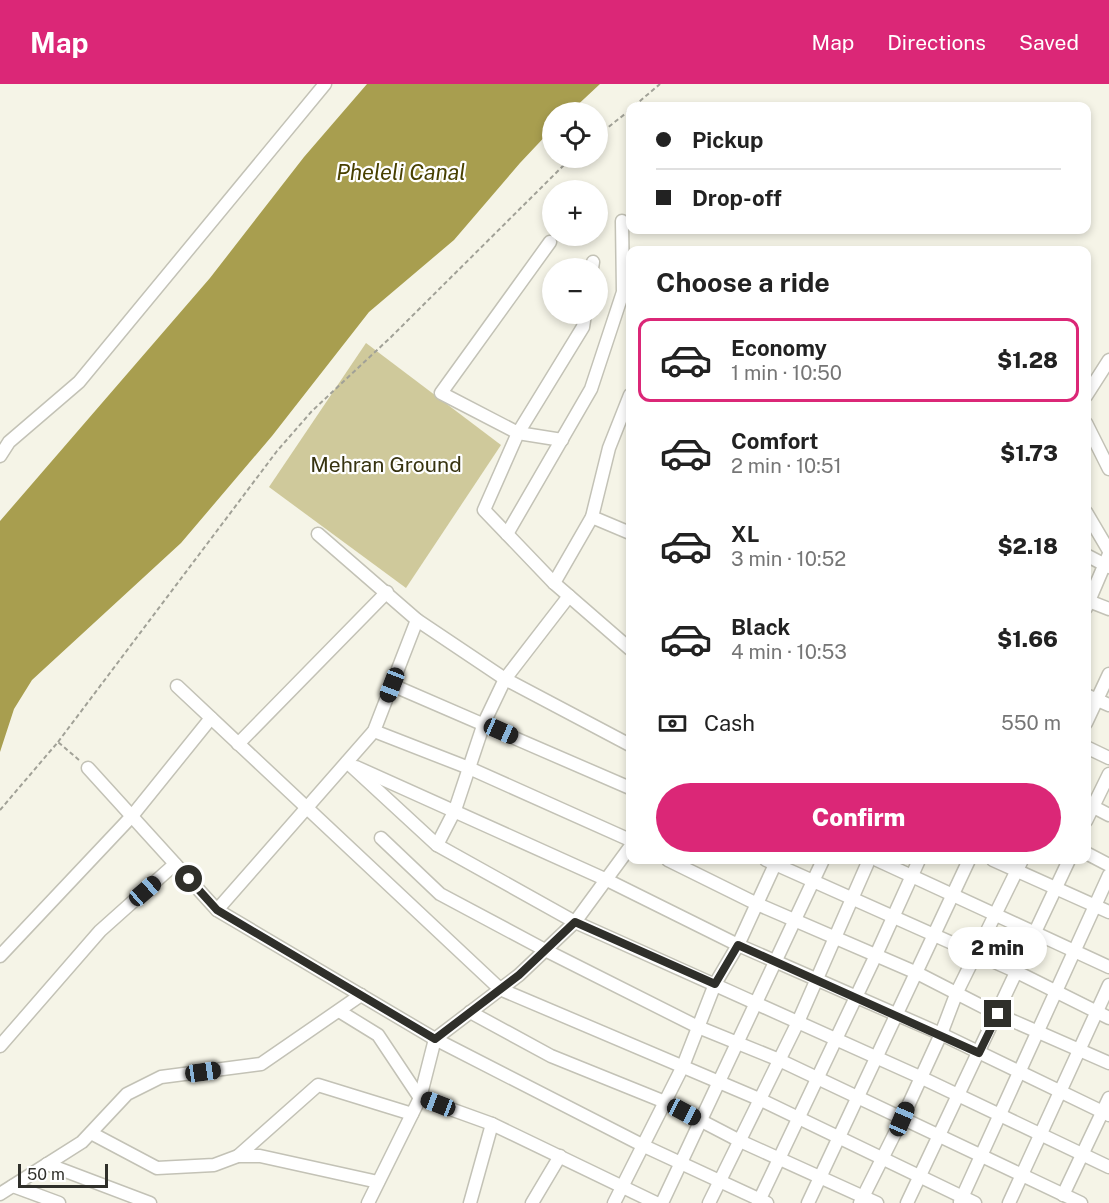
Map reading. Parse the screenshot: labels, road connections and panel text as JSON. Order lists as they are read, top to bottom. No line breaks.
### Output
{"water":["Pheleli Canal"],"parks":["Mehran Ground"],"scale_bar":"50 m","page":{"header":"Map","nav":["Map","Directions","Saved"],"map_buttons":["+","−"],"banner":["Pickup","Drop-off"],"heading":"Choose a ride","list":[{"name":"Economy","note":"1 min · 10:50","value":"$1.28"},{"name":"Comfort","note":"2 min · 10:51","value":"$1.73"},{"name":"XL","note":"3 min · 10:52","value":"$2.18"},{"name":"Black","note":"4 min · 10:53","value":"$1.66"}],"pay":["Cash","550 m"],"buttons":"Confirm","bubble":"2 min","scale":"50 m"}}
